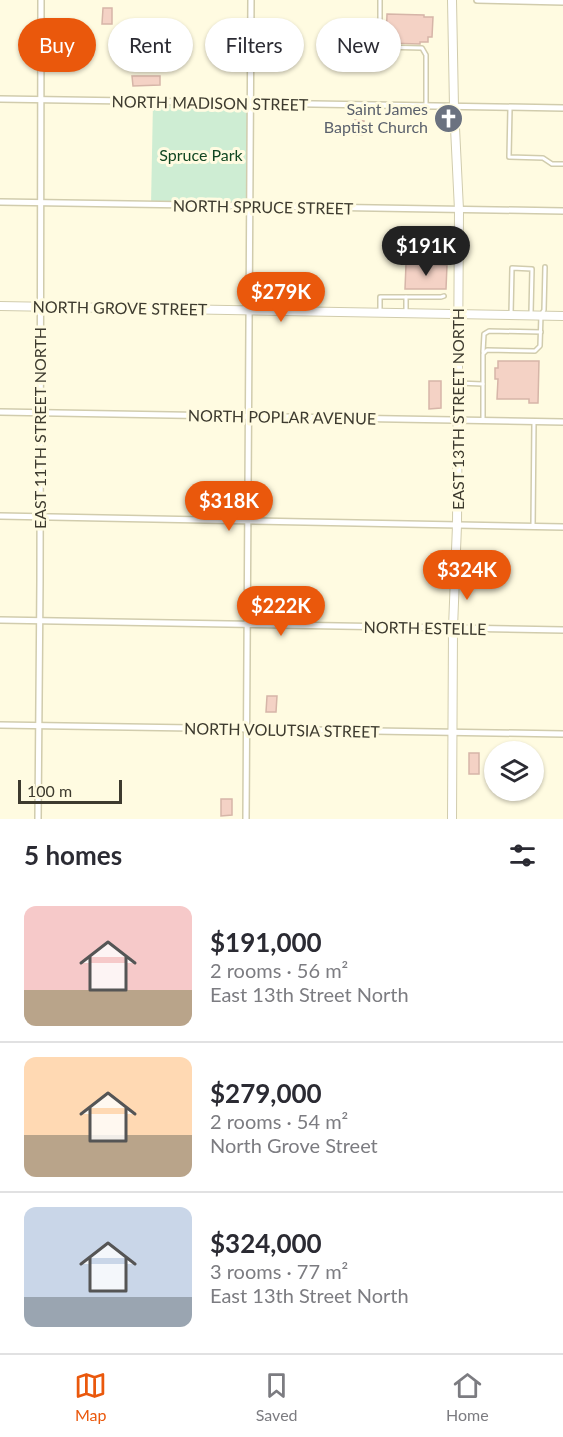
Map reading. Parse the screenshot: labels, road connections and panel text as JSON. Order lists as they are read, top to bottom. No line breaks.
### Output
{"streets":{"main road":["NORTH GROVE STREET","EAST 13TH STREET NORTH"],"street":["NORTH MADISON STREET","NORTH SPRUCE STREET","NORTH POPLAR AVENUE","EAST 11TH STREET NORTH","NORTH ESTELLE","NORTH VOLUTSIA STREET"]},"crossings":[["NORTH MADISON STREET","EAST 13TH STREET NORTH"],["NORTH MADISON STREET","EAST 11TH STREET NORTH"],["NORTH SPRUCE STREET","EAST 13TH STREET NORTH"],["NORTH SPRUCE STREET","EAST 11TH STREET NORTH"],["NORTH GROVE STREET","EAST 13TH STREET NORTH"],["NORTH GROVE STREET","EAST 11TH STREET NORTH"],["EAST 13TH STREET NORTH","NORTH POPLAR AVENUE"],["EAST 13TH STREET NORTH","NORTH ESTELLE"],["EAST 13TH STREET NORTH","NORTH VOLUTSIA STREET"],["NORTH POPLAR AVENUE","EAST 11TH STREET NORTH"],["EAST 11TH STREET NORTH","NORTH ESTELLE"],["EAST 11TH STREET NORTH","NORTH VOLUTSIA STREET"]],"parks":["Spruce Park"],"places":{"church":["Saint James Baptist Church"]},"scale_bar":"100 m","page":{"chip":["Buy","Rent","Filters","New"],"price":["$191K","$279K","$318K","$324K","$222K"],"scale":"100 m","heading":"5 homes","list":[{"name":"$191,000","note":"2 rooms · 56 m² · East 13th Street North"},{"name":"$279,000","note":"2 rooms · 54 m² · North Grove Street"},{"name":"$324,000","note":"3 rooms · 77 m² · East 13th Street North"}],"tabs":["Map","Saved","Home"]}}
